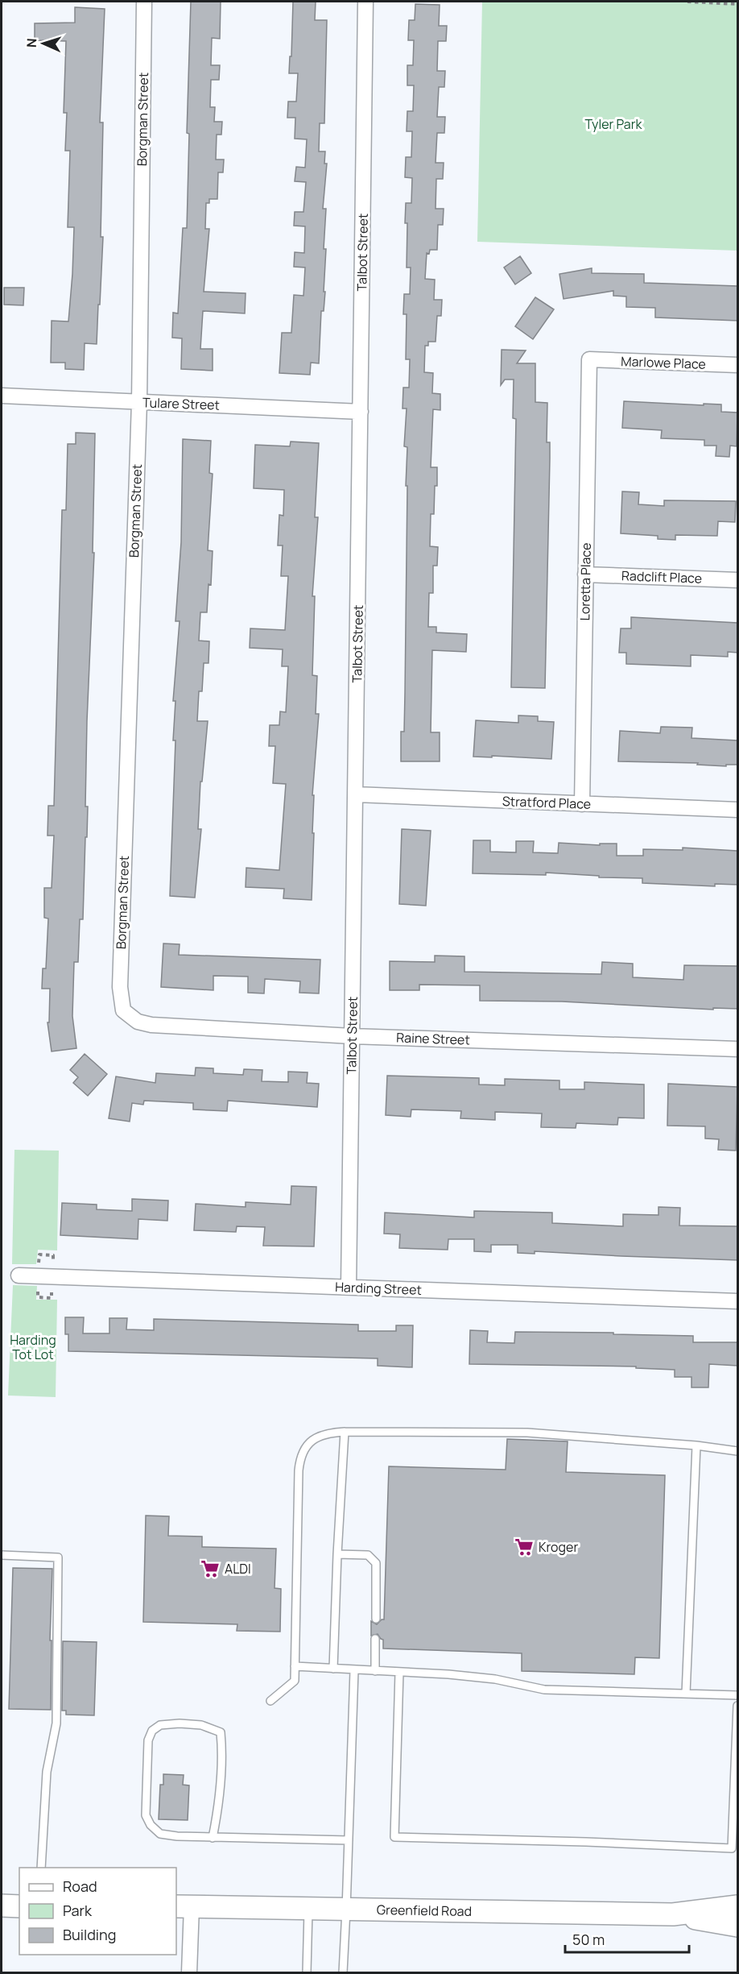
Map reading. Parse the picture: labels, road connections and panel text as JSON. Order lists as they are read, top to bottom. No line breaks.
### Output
{"streets":{"main road":["Greenfield Road"],"street":["Borgman Street","Talbot Street","Marlowe Place","Tulare Street","Radclift Place","Loretta Place","Stratford Place","Raine Street","Harding Street"]},"crossings":[["Borgman Street","Tulare Street"],["Borgman Street","Raine Street"],["Talbot Street","Tulare Street"],["Talbot Street","Stratford Place"],["Talbot Street","Raine Street"],["Talbot Street","Harding Street"],["Marlowe Place","Loretta Place"],["Radclift Place","Loretta Place"],["Loretta Place","Stratford Place"]],"parks":["Tyler Park","Harding Tot Lot"],"places":{"supermarket":["Kroger","ALDI"]},"legend":["Road","Park","Building"],"scale_bar":"50 m","north":"left"}
